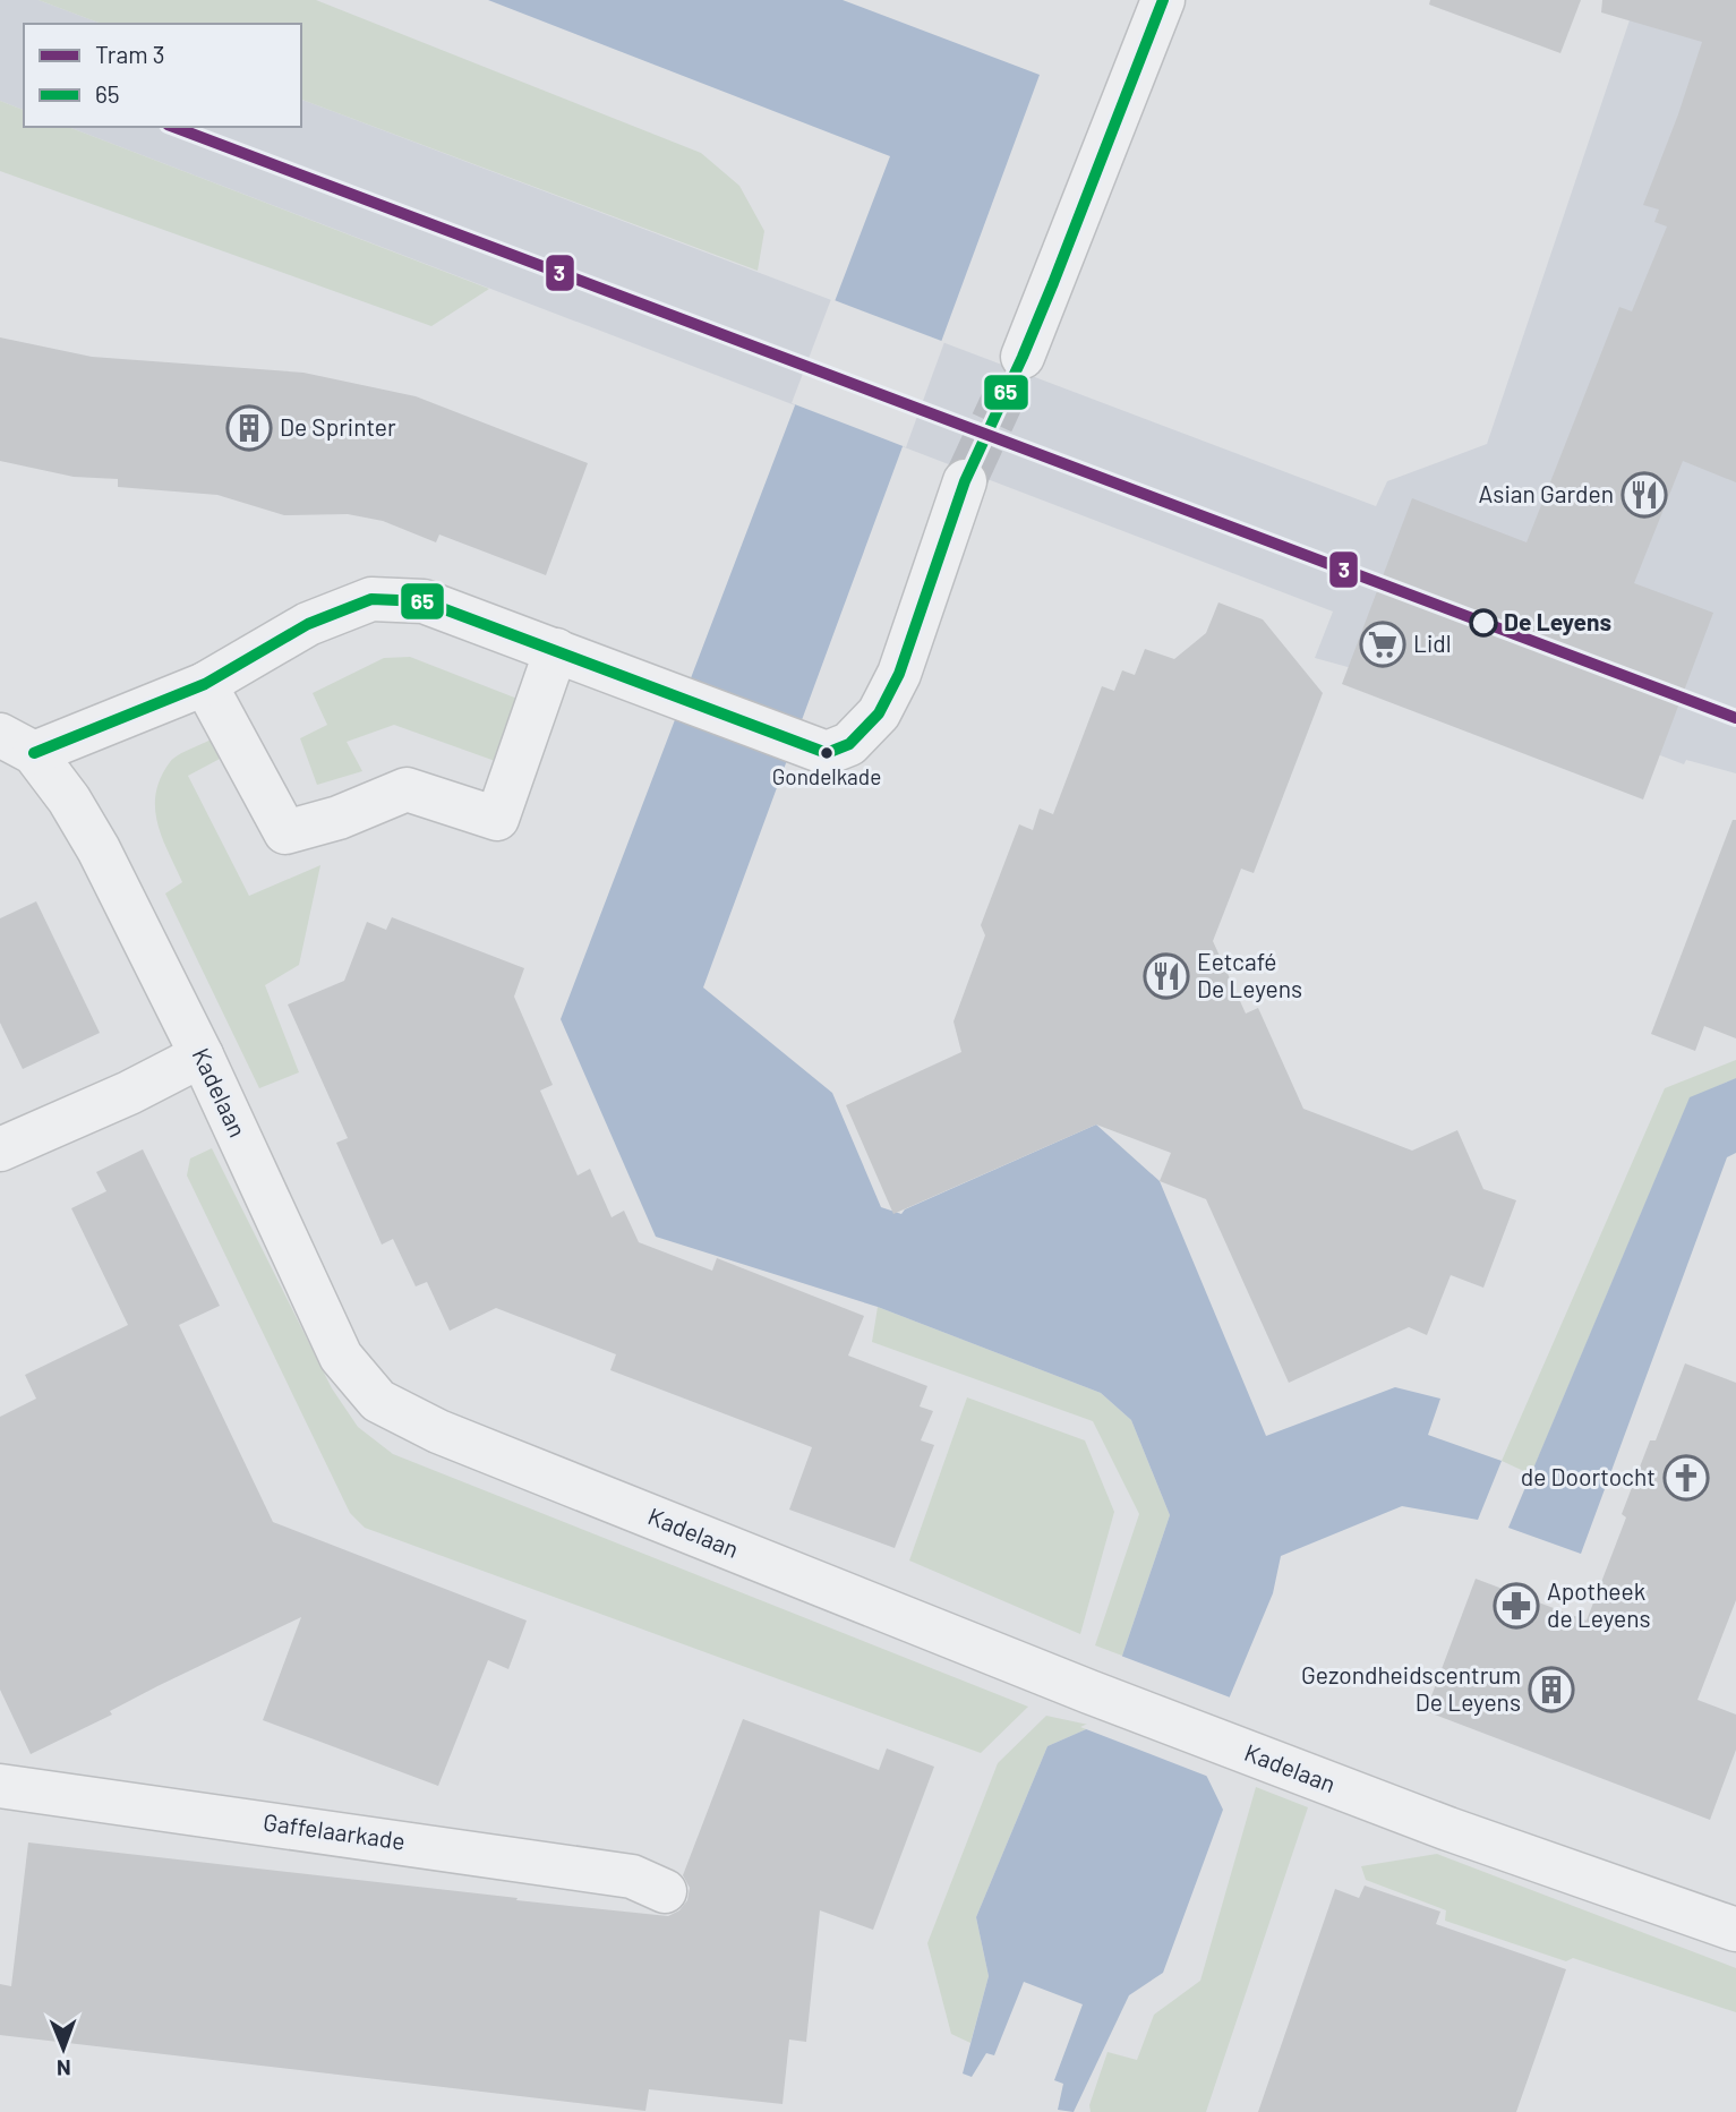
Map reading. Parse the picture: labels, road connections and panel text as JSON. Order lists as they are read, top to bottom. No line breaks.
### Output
{"streets":{"street":["Kadelaan","Gaffelaarkade"]},"places":{"building":["De Sprinter","Gezondheidscentrum De Leyens"],"restaurant":["Asian Garden","Eetcafé De Leyens"],"other":["De Leyens","Gondelkade"],"supermarket":["Lidl"],"church":["de Doortocht"],"pharmacy":["Apotheek de Leyens"]},"lines":["transit line 65","tram line 3"],"legend":["Tram 3","65"],"north":"bottom"}
